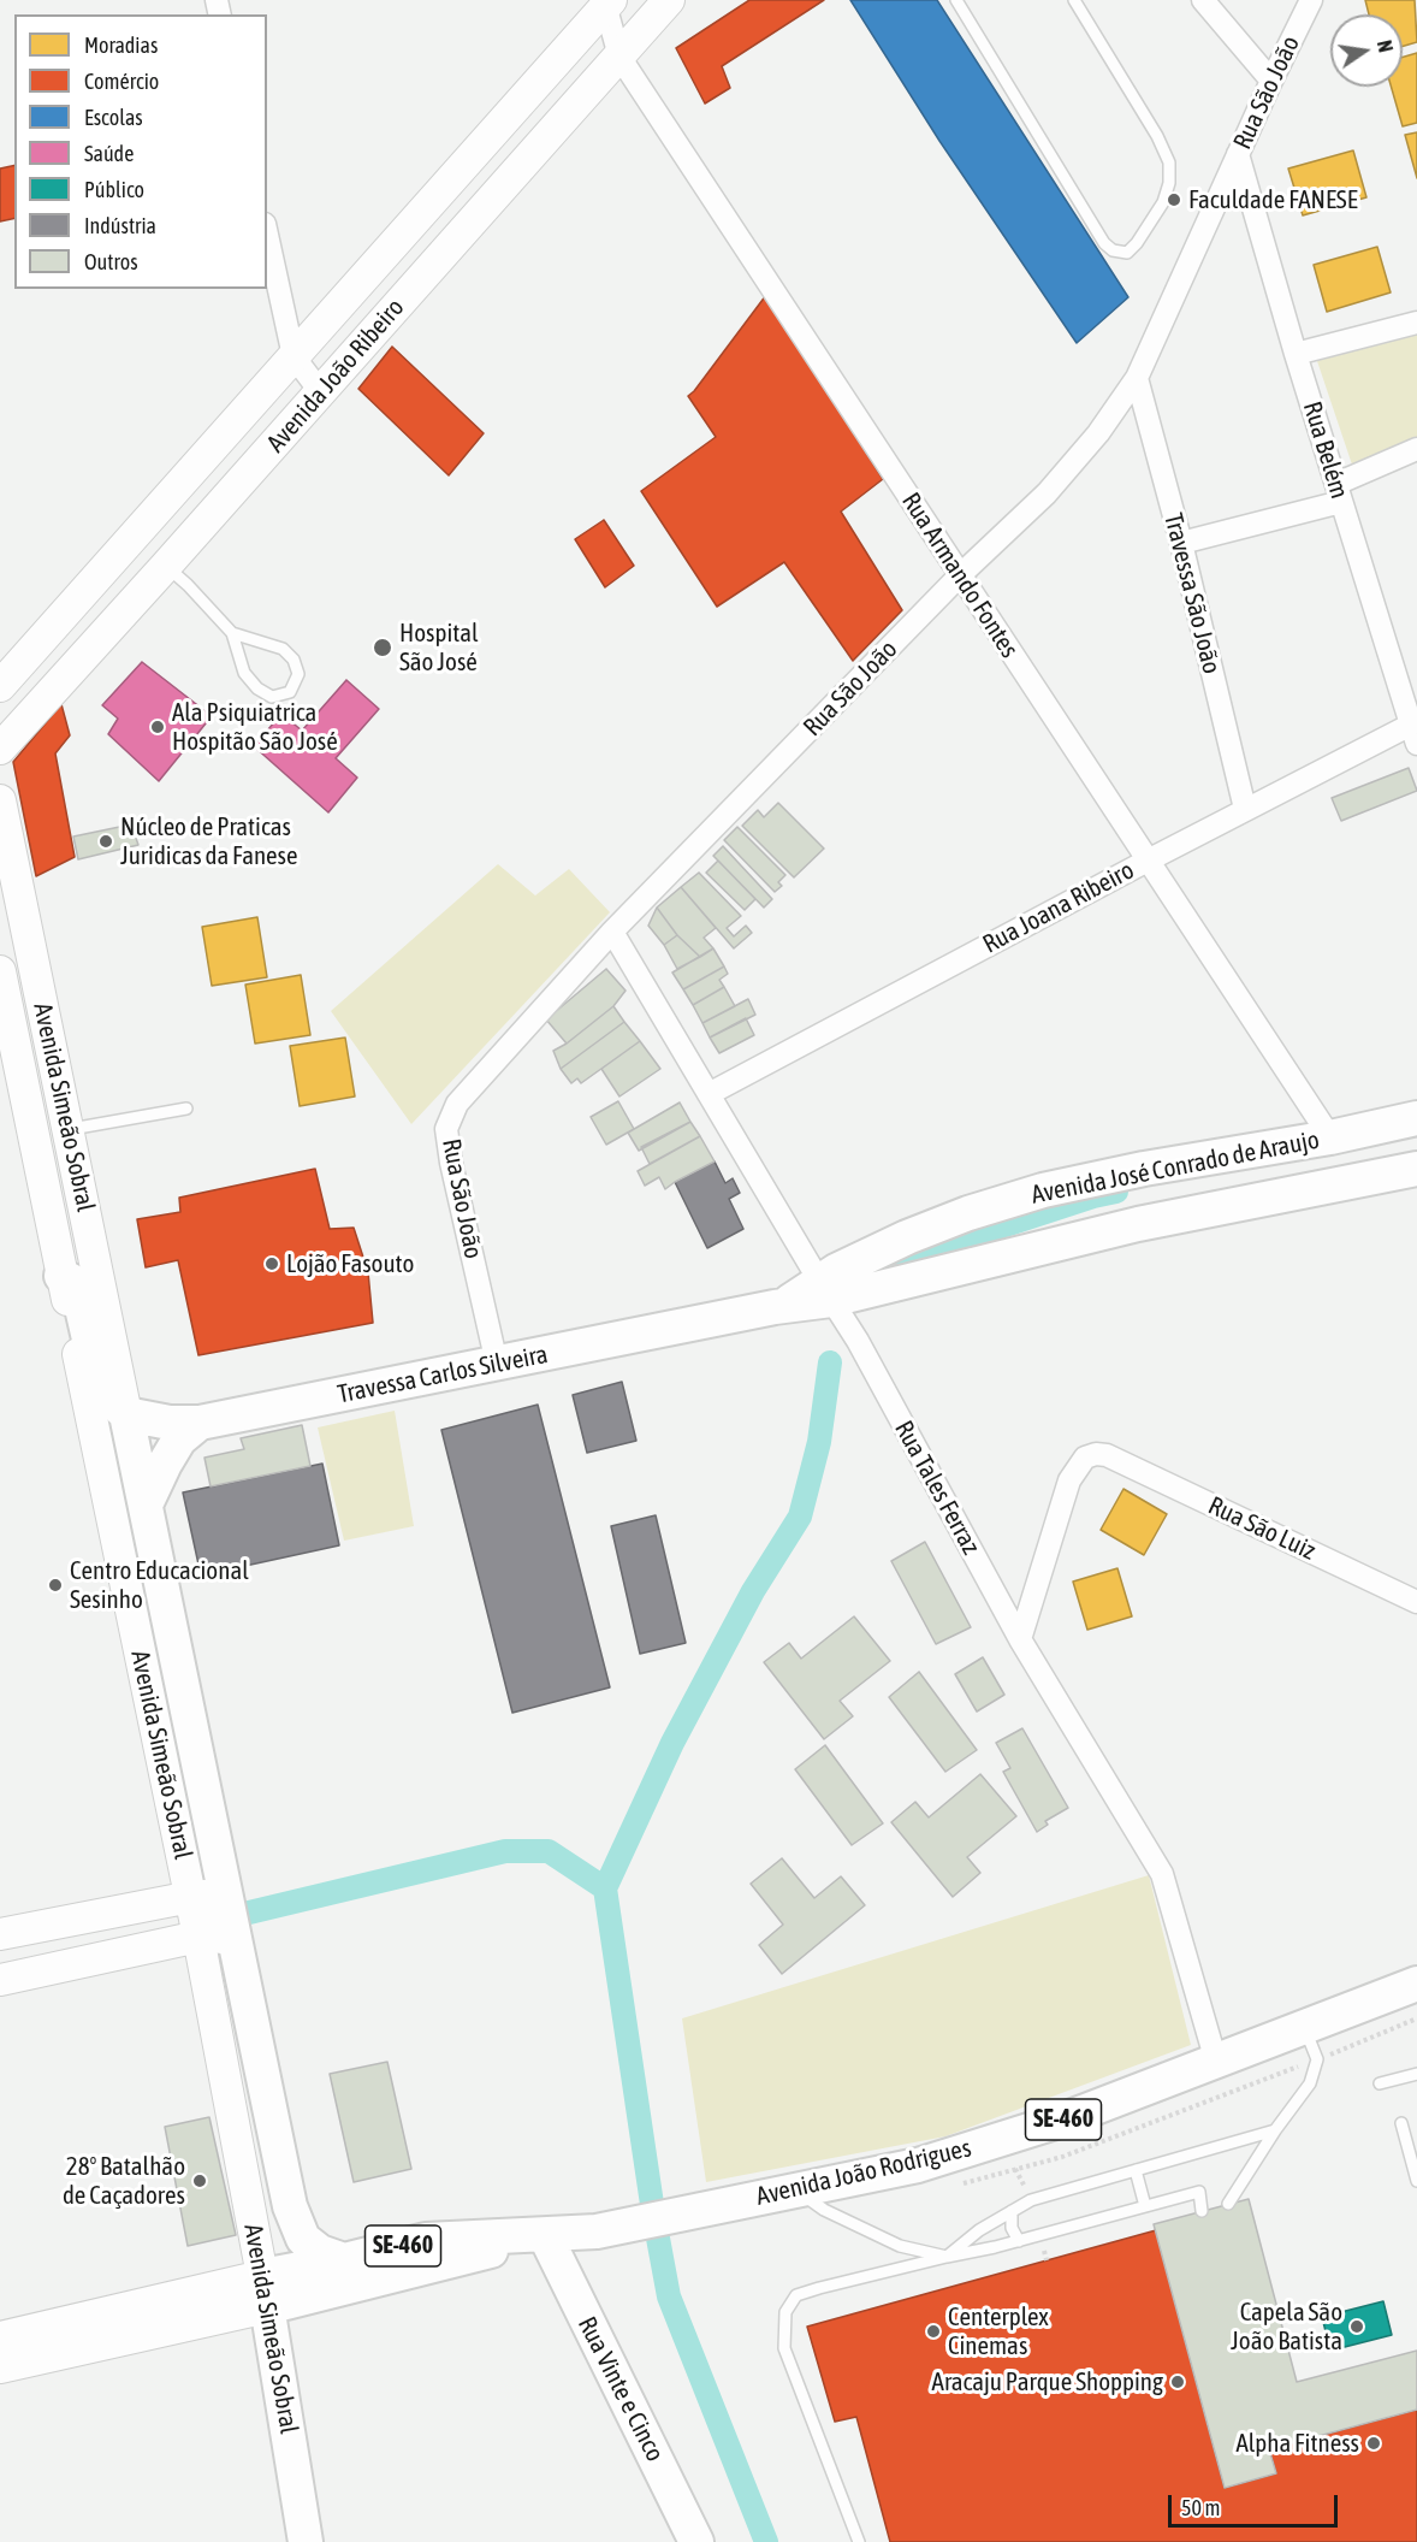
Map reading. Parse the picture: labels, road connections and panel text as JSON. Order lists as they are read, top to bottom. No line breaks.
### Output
{"streets":{"main road":["Avenida João Ribeiro","Avenida Simeão Sobral","Avenida José Conrado de Araujo","Travessa Carlos Silveira","SE-460","Avenida João Rodrigues","Rua Vinte e Cinco"],"street":["Rua São João","Rua Belém","Rua Armando Fontes","Travessa São João","Rua Joana Ribeiro","Rua Tales Ferraz","Rua São Luiz"]},"crossings":[["Rua São João","Rua Belém"],["Rua São João","Rua Armando Fontes"],["Rua São João","Travessa São João"],["Rua São João","Travessa Carlos Silveira"],["Rua São João","Rua Tales Ferraz"],["Avenida João Ribeiro","Rua Armando Fontes"],["Rua Belém","Rua Joana Ribeiro"],["Rua Armando Fontes","Rua Joana Ribeiro"],["Rua Armando Fontes","Avenida José Conrado de Araujo"],["Travessa São João","Rua Joana Ribeiro"],["Rua Joana Ribeiro","Rua Tales Ferraz"],["Avenida Simeão Sobral","SE-460"],["Avenida José Conrado de Araujo","Travessa Carlos Silveira"],["Avenida José Conrado de Araujo","Rua Tales Ferraz"],["Travessa Carlos Silveira","Rua Tales Ferraz"],["Rua Tales Ferraz","Rua São Luiz"],["Rua Tales Ferraz","Avenida João Rodrigues"],["SE-460","Avenida João Rodrigues"],["SE-460","Rua Vinte e Cinco"],["Avenida João Rodrigues","Rua Vinte e Cinco"]],"places":["Faculdade FANESE","Hospital São José","Ala Psiquiatrica Hospitão São José","Núcleo de Praticas Juridicas da Fanese","Lojão Fasouto","Centro Educacional Sesinho","28º Batalhão de Caçadores","Capela São João Batista","Centerplex Cinemas","Aracaju Parque Shopping","Alpha Fitness"],"legend":["Moradias","Comércio","Escolas","Saúde","Público","Indústria","Outros"],"scale_bar":"50 m","north":"right"}
